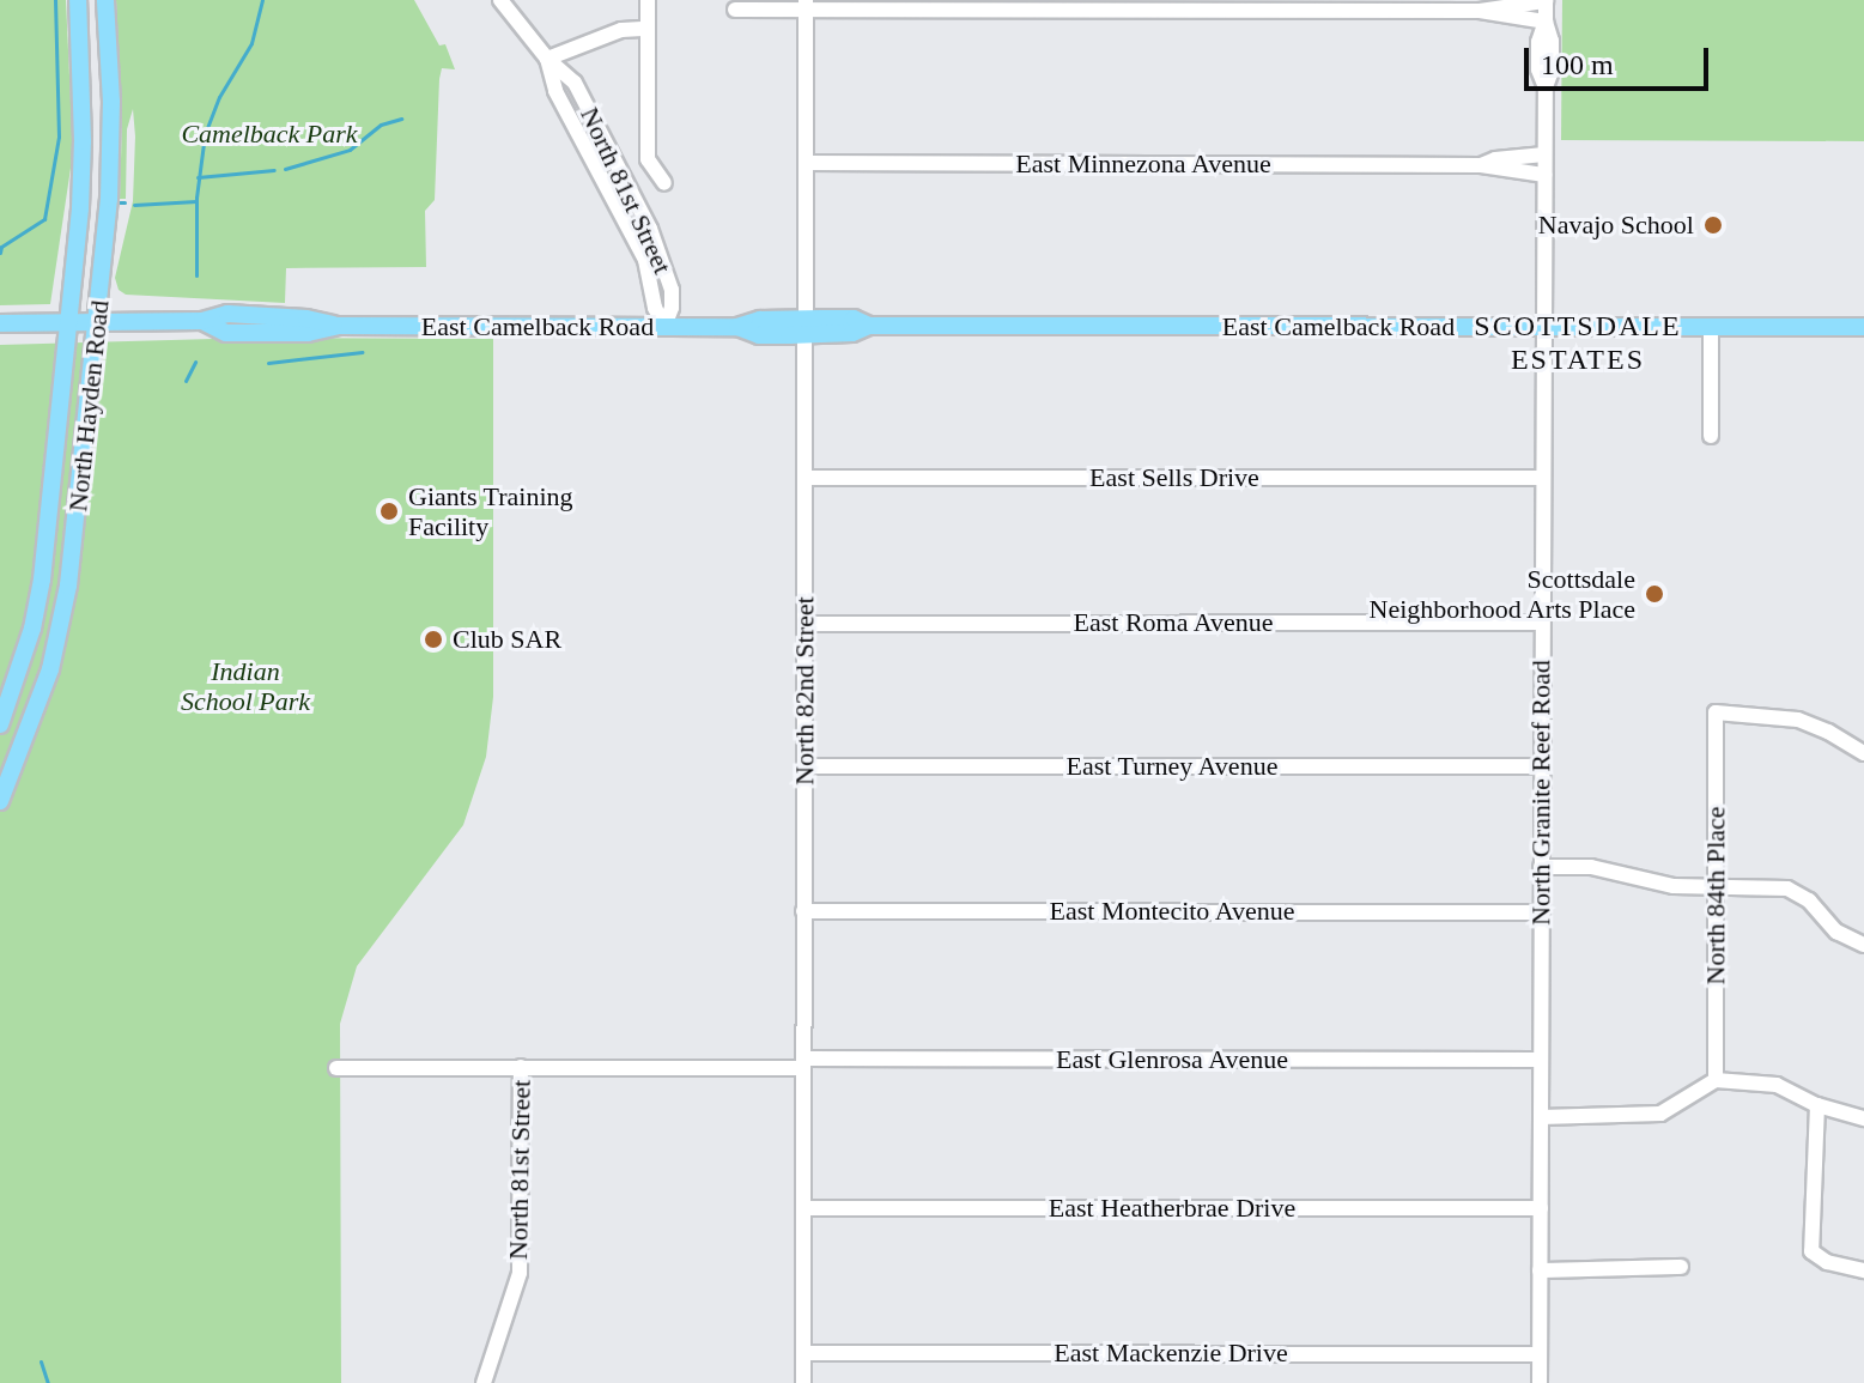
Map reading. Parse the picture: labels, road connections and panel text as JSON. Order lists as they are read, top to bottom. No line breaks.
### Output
{"streets":{"main road":["East Camelback Road","North Hayden Road"],"street":["East Minnezona Avenue","North 81st Street","East Sells Drive","East Roma Avenue","North 82nd Street","East Turney Avenue","North Granite Reef Road","North 84th Place","East Montecito Avenue","East Glenrosa Avenue","East Heatherbrae Drive","East Mackenzie Drive"]},"crossings":[["East Minnezona Avenue","North 82nd Street"],["East Minnezona Avenue","North Granite Reef Road"],["North 81st Street","East Camelback Road"],["North 81st Street","East Glenrosa Avenue"],["East Camelback Road","North Hayden Road"],["East Camelback Road","North 82nd Street"],["East Camelback Road","North Granite Reef Road"],["East Sells Drive","North 82nd Street"],["East Sells Drive","North Granite Reef Road"],["East Roma Avenue","North 82nd Street"],["East Roma Avenue","North Granite Reef Road"],["North 82nd Street","East Turney Avenue"],["North 82nd Street","East Montecito Avenue"],["North 82nd Street","East Glenrosa Avenue"],["North 82nd Street","East Heatherbrae Drive"],["North 82nd Street","East Mackenzie Drive"],["East Turney Avenue","North Granite Reef Road"],["North Granite Reef Road","East Montecito Avenue"],["North Granite Reef Road","East Glenrosa Avenue"],["North Granite Reef Road","East Heatherbrae Drive"],["North Granite Reef Road","East Mackenzie Drive"]],"districts":["SCOTTSDALE ESTATES"],"parks":["Camelback Park","Indian School Park"],"places":["Navajo School","Giants Training Facility","Scottsdale Neighborhood Arts Place","Club SAR"],"scale_bar":"100 m"}
